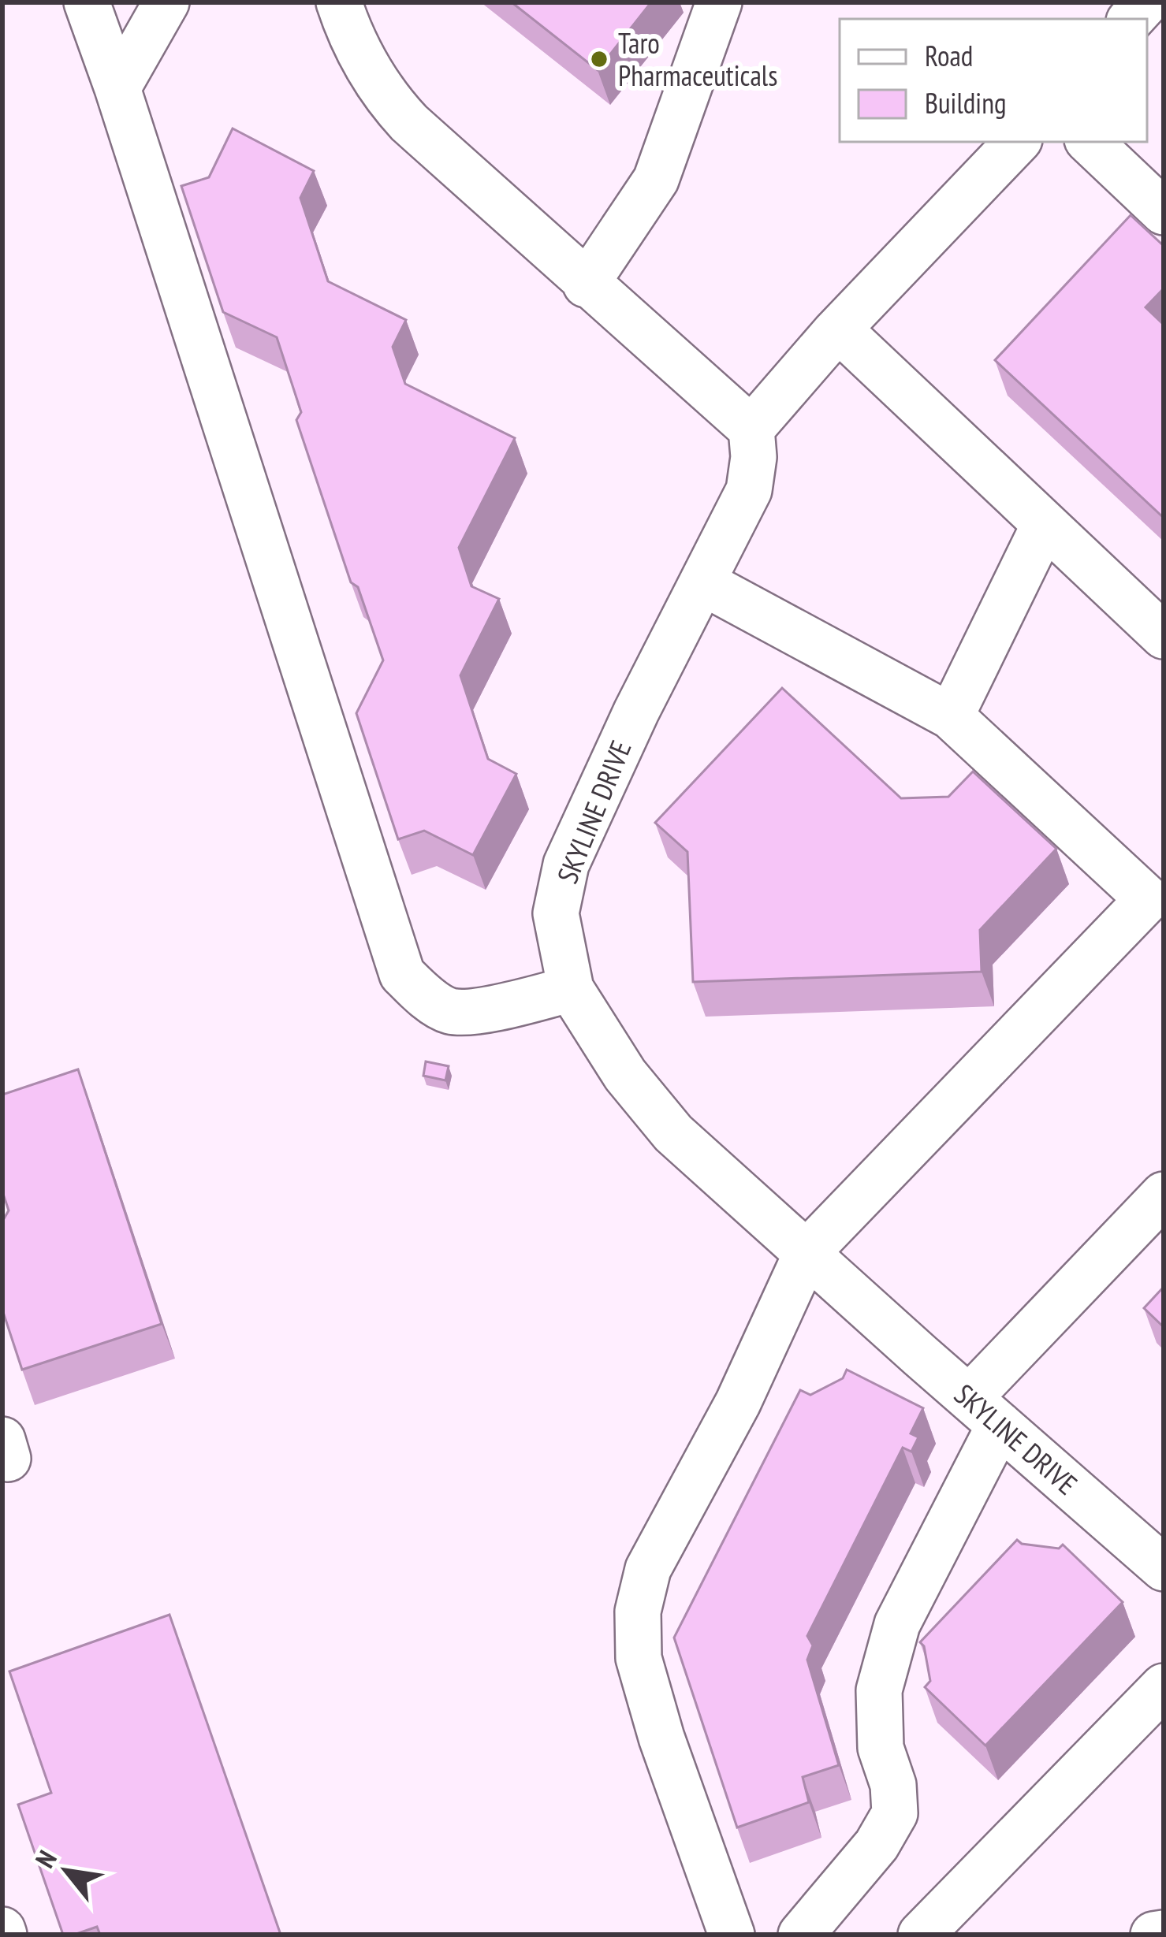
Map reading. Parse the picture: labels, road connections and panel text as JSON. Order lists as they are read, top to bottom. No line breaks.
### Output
{"streets":{"street":["SKYLINE DRIVE"]},"places":["Taro Pharmaceuticals"],"legend":["Road","Building"],"north":"top left"}
